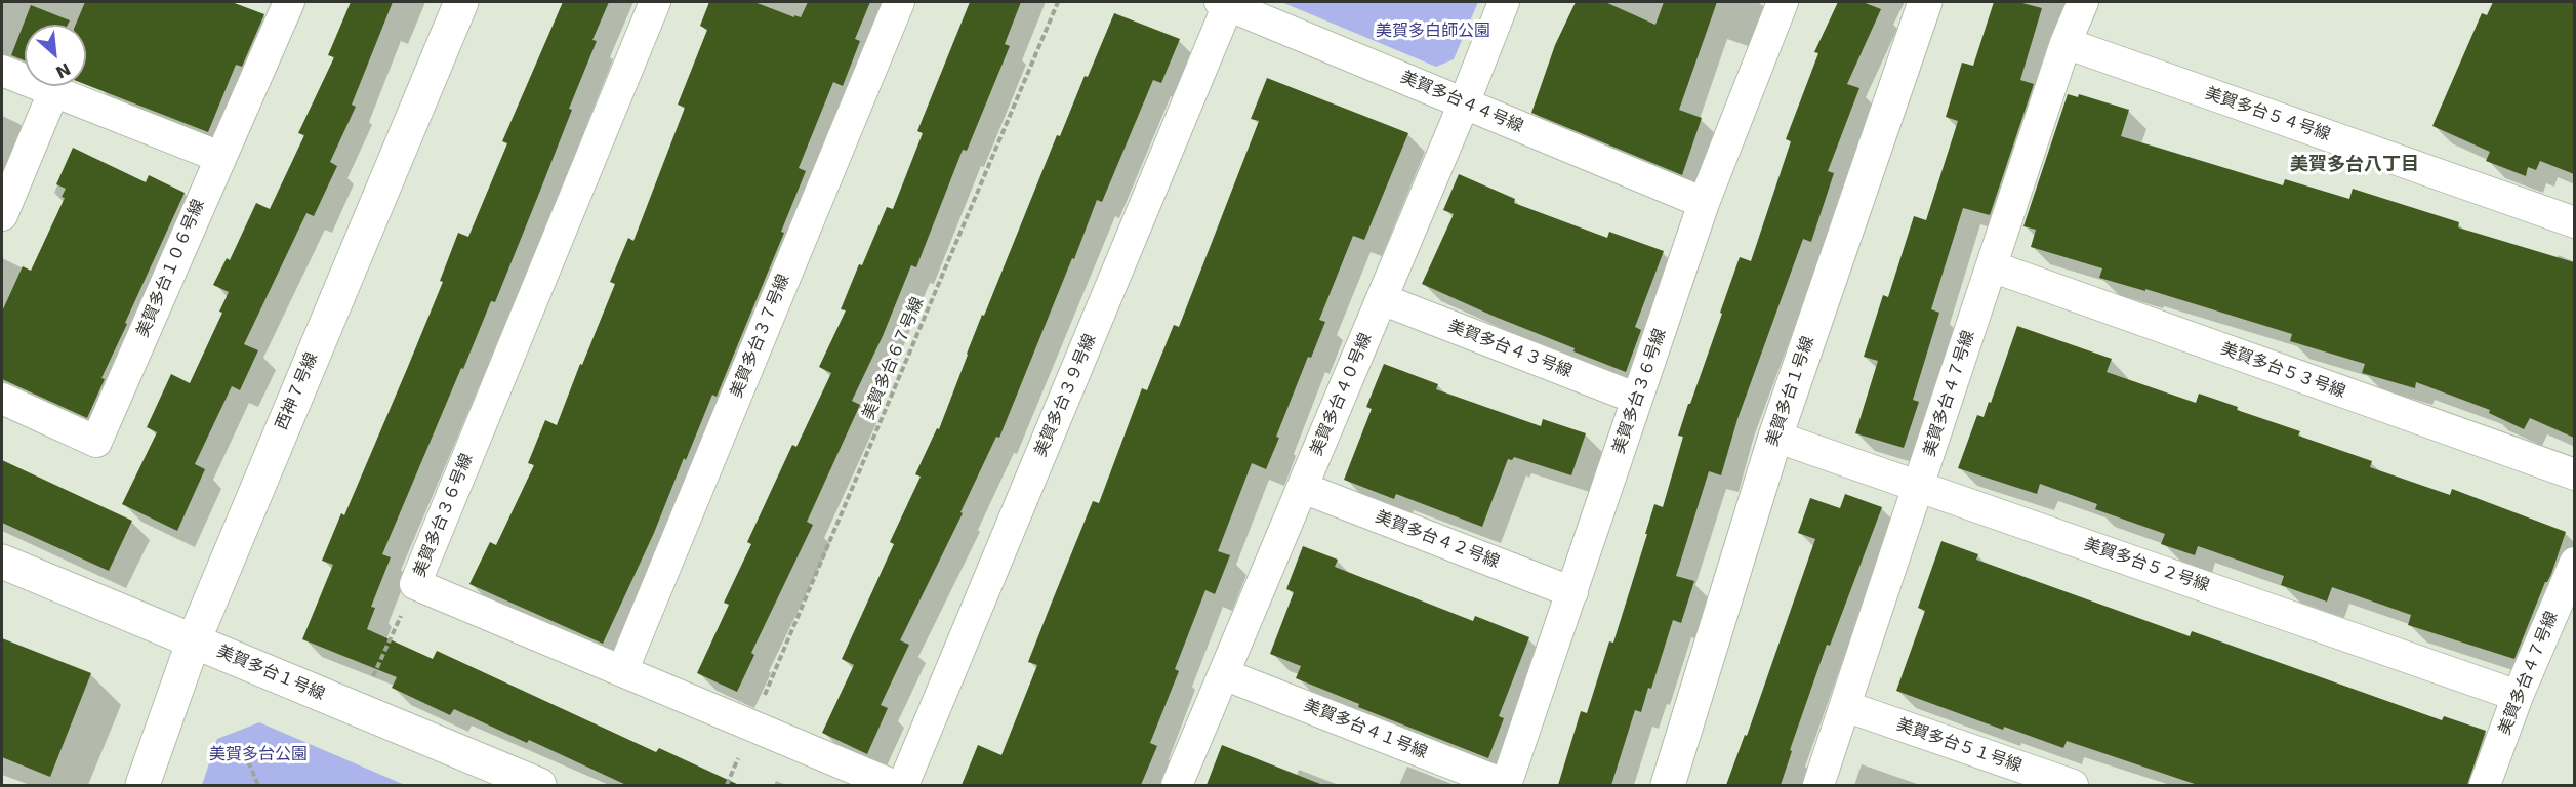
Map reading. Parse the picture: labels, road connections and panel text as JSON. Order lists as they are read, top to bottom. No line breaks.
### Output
{"streets":{"street":["美賀多台４４号線","美賀多台５４号線","美賀多台１０６号線","美賀多台３７号線","美賀多台４３号線","美賀多台５３号線","西神７号線","美賀多台３６号線","美賀多台１号線","美賀多台４７号線","美賀多台４０号線","美賀多台３９号線","美賀多台４２号線","美賀多台５２号線","美賀多台４１号線","美賀多台５１号線"],"path":["美賀多台６７号線"]},"crossings":[["美賀多台４４号線","美賀多台３６号線"],["美賀多台４４号線","美賀多台４０号線"],["美賀多台４４号線","美賀多台３９号線"],["美賀多台５４号線","美賀多台４７号線"],["美賀多台３７号線","美賀多台３６号線"],["美賀多台４３号線","美賀多台３６号線"],["美賀多台４３号線","美賀多台４０号線"],["美賀多台６７号線","美賀多台３６号線"],["美賀多台５３号線","美賀多台４７号線"],["西神７号線","美賀多台１号線"],["美賀多台３６号線","美賀多台４２号線"],["美賀多台３６号線","美賀多台４１号線"],["美賀多台１号線","美賀多台５２号線"],["美賀多台４７号線","美賀多台５２号線"],["美賀多台４７号線","美賀多台５１号線"],["美賀多台４０号線","美賀多台４２号線"],["美賀多台４０号線","美賀多台４１号線"]],"districts":["美賀多台八丁目"],"parks":["美賀多白師公園","美賀多台公園"],"north":"bottom right"}
